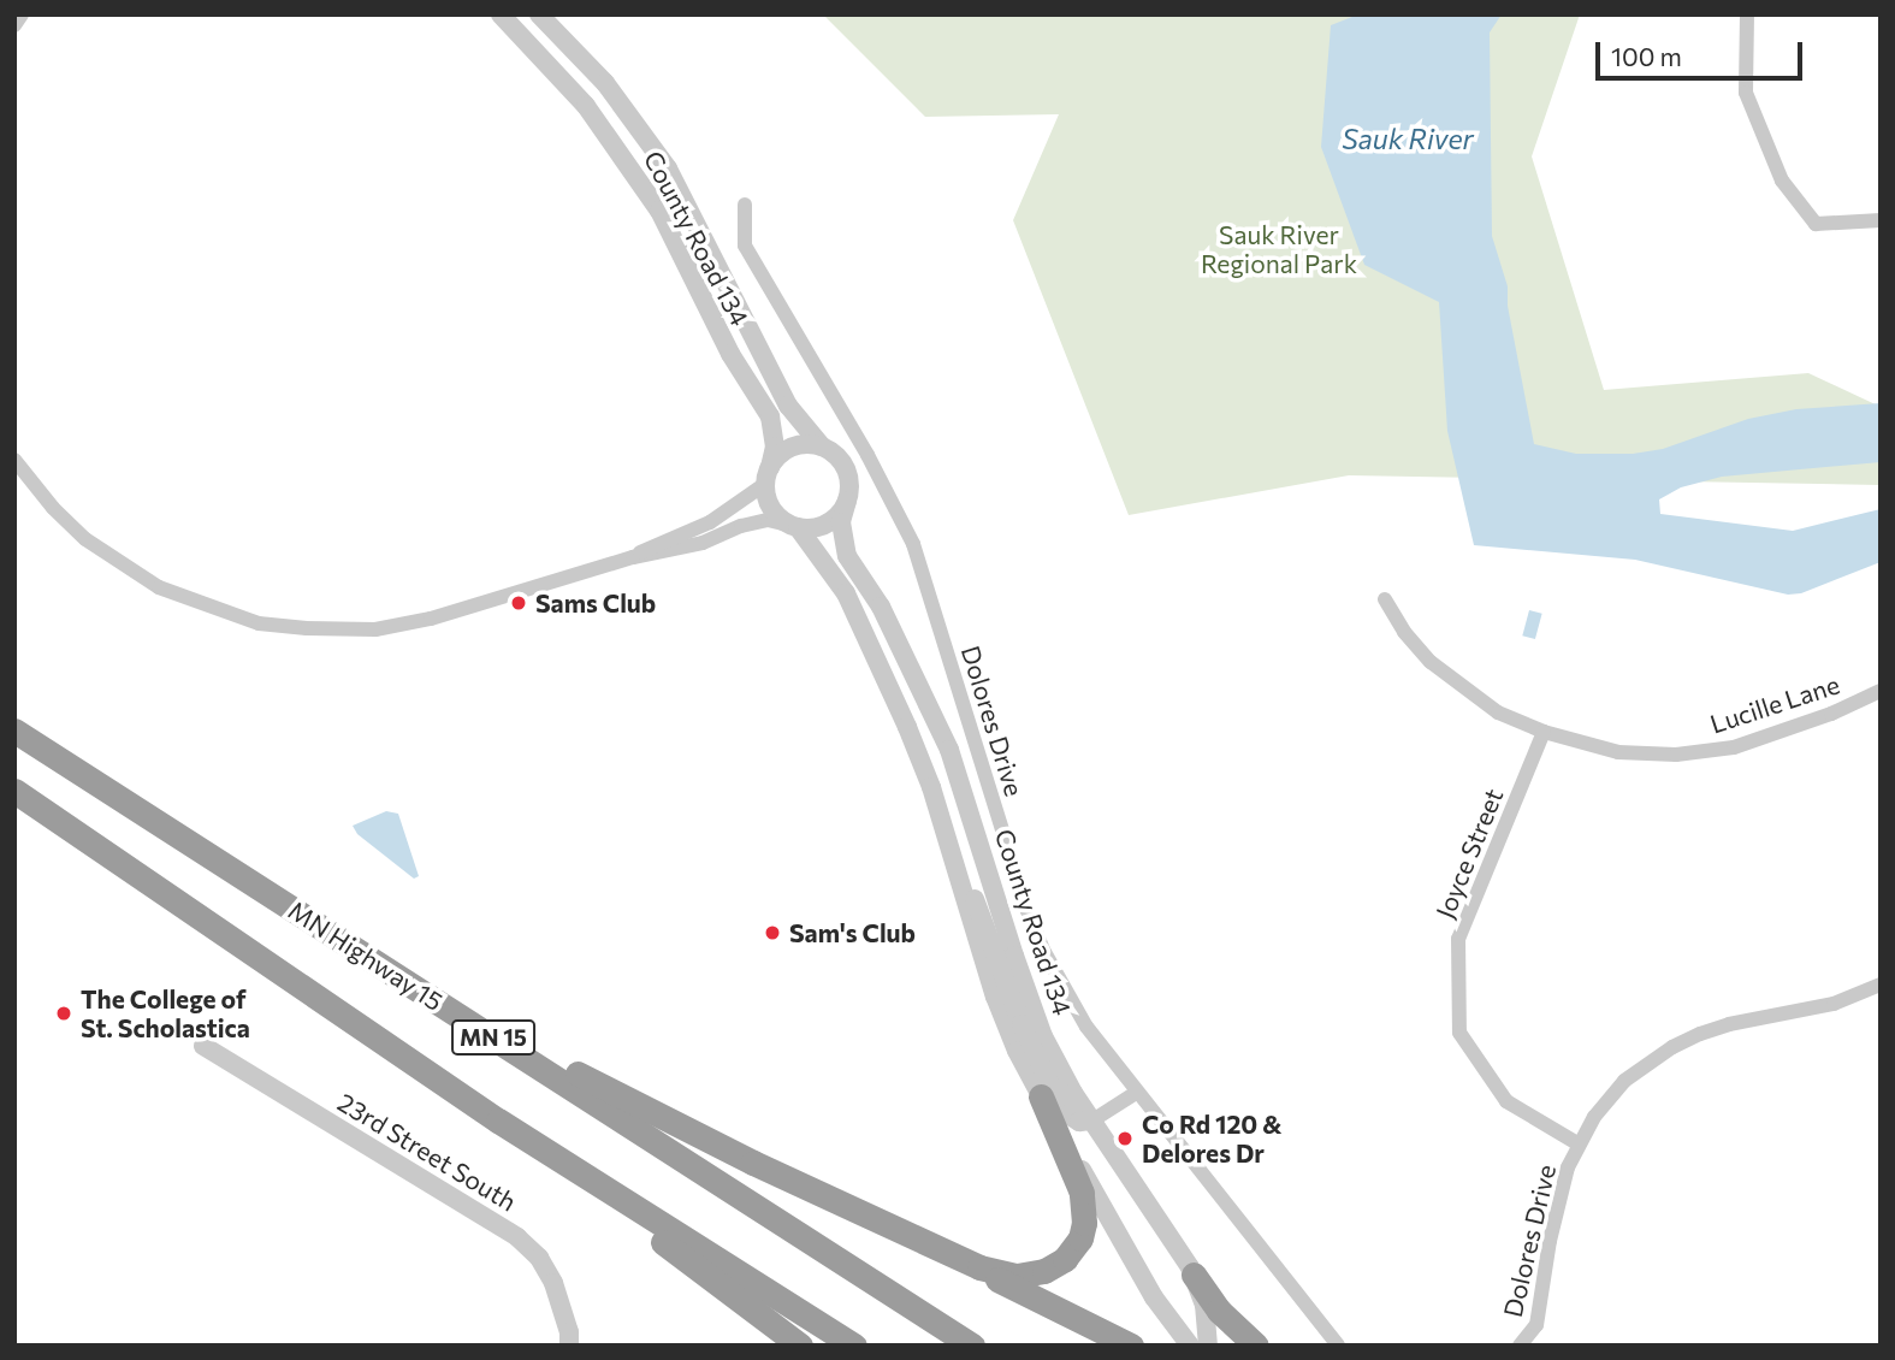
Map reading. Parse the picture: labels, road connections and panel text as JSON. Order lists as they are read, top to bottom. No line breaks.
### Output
{"streets":{"highway":["MN Highway 15","MN 15"],"street":["County Road 134","Lucille Lane","Dolores Drive","Joyce Street","23rd Street South"]},"crossings":[["Lucille Lane","Joyce Street"],["Dolores Drive","Joyce Street"]],"water":["Sauk River"],"parks":["Sauk River Regional Park"],"places":["Sams Club","Sam's Club","The College of St. Scholastica","Co Rd 120 & Delores Dr"],"scale_bar":"100 m"}
